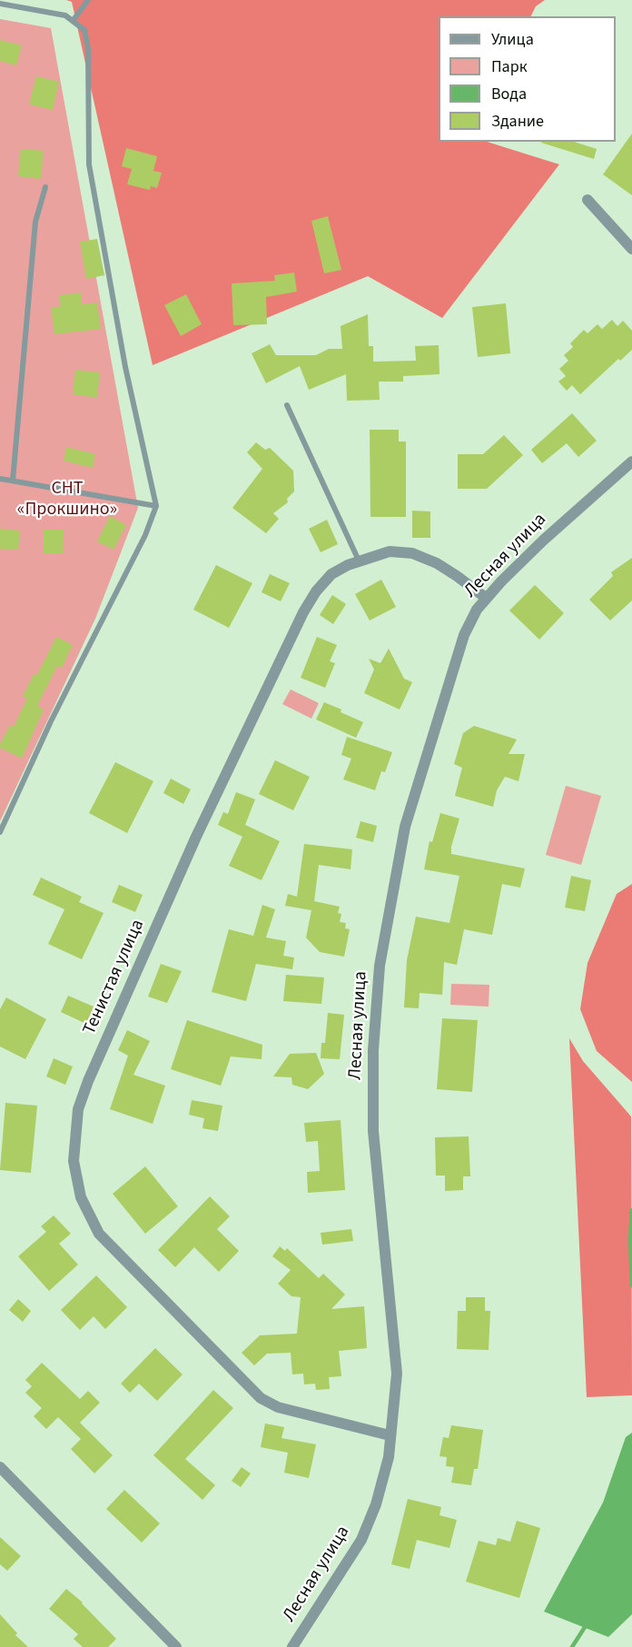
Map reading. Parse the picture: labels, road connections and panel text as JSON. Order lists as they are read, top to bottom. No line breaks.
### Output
{"streets":{"street":["Лесная улица","Тенистая улица"]},"crossings":[["Лесная улица","Тенистая улица"]],"parks":["СНТ «Прокшино»"],"legend":["Улица","Парк","Вода","Здание"]}
